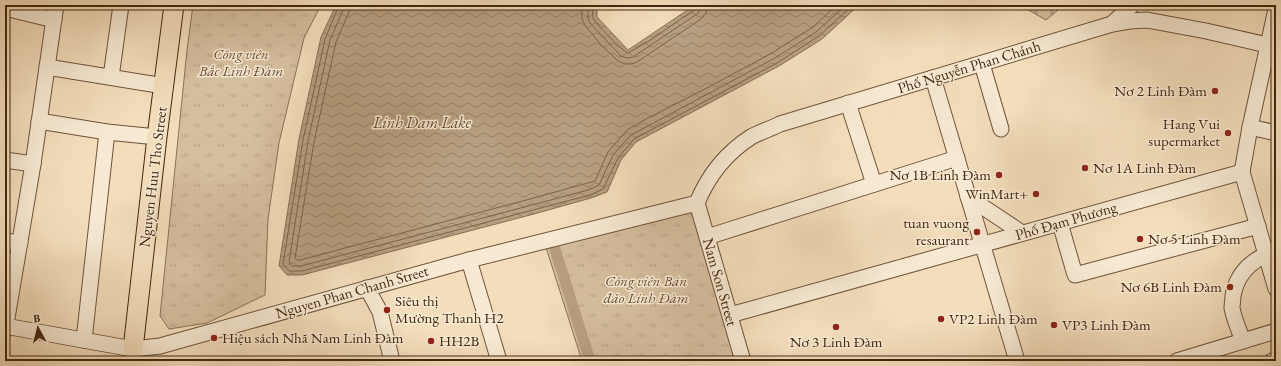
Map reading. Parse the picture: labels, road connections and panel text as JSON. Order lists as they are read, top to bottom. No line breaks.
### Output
{"streets":{"main road":["Nguyen Huu Tho Street"],"street":["Phố Nguyễn Phan Chánh","Phố Đạm Phương","Nam Son Street","Nguyen Phan Chanh Street"]},"crossings":[["Phố Nguyễn Phan Chánh","Nam Son Street"],["Phố Nguyễn Phan Chánh","Nguyen Phan Chanh Street"],["Nguyen Huu Tho Street","Nguyen Phan Chanh Street"],["Phố Đạm Phương","Nam Son Street"],["Nam Son Street","Nguyen Phan Chanh Street"]],"water":["Linh Dam Lake"],"parks":["Công viên Bắc Linh Đàm","Công viên Bán đảo Linh Đàm"],"places":["Nơ 2 Linh Đàm","Hang Vui supermarket","Nơ 1A Linh Đàm","Nơ 1B Linh Đàm","WinMart+","tuan vuong resaurant","Nơ 5 Linh Đàm","Nơ 6B Linh Đàm","Siêu thị Mường Thanh H2","VP2 Linh Đàm","VP3 Linh Đàm","Nơ 3 Linh Đàm","Hiệu sách Nhã Nam Linh Đàm","HH2B"],"north":"top"}
